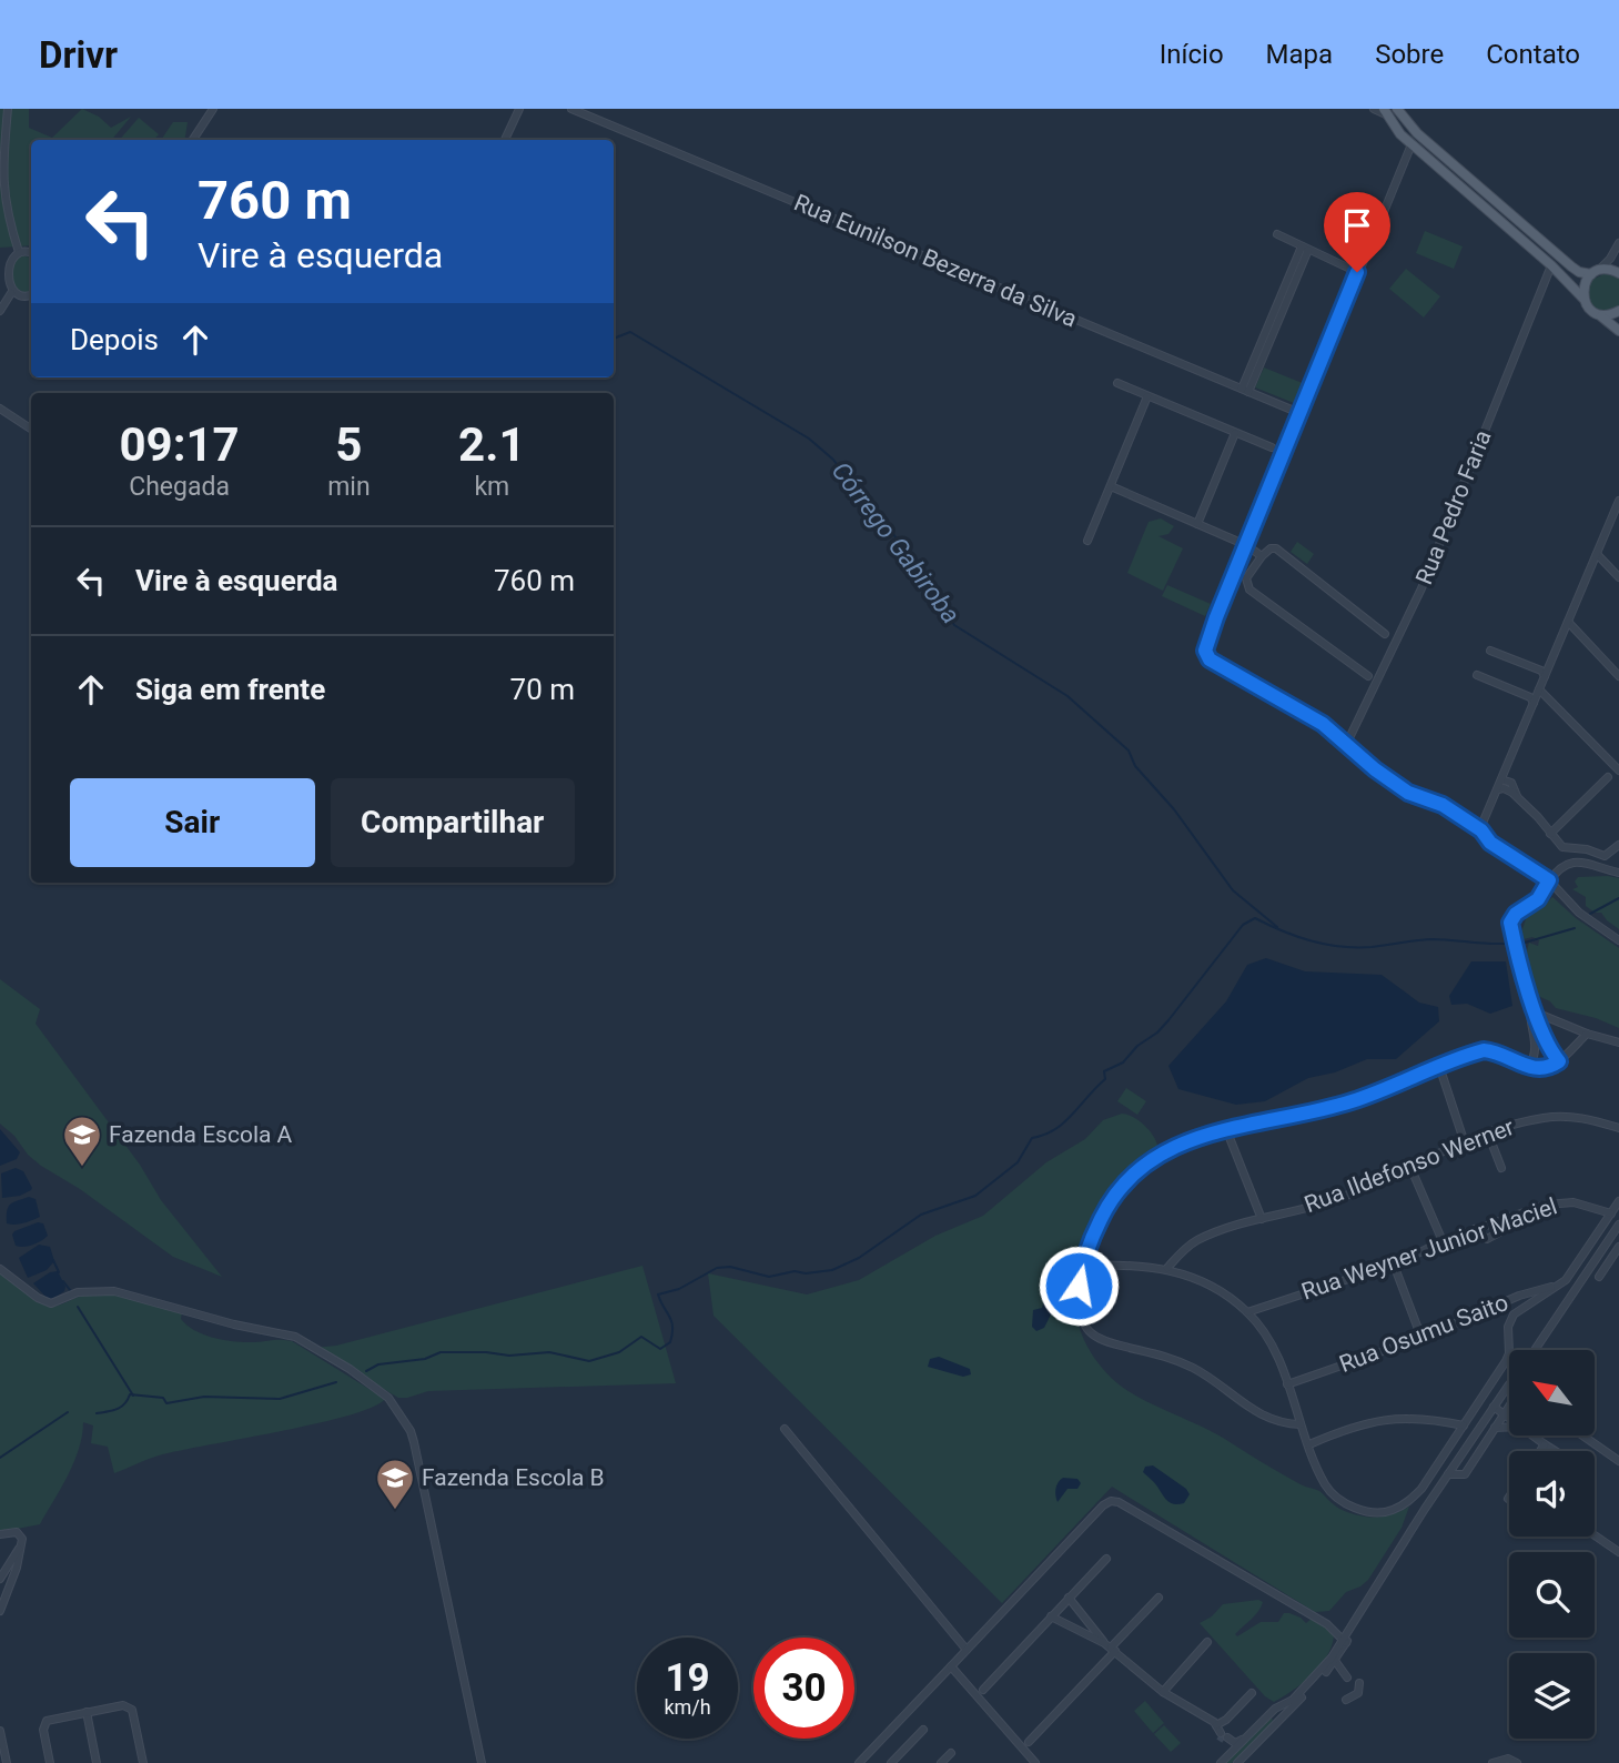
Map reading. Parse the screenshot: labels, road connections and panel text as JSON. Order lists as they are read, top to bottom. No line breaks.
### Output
{"streets":{"street":["Rua Eunilson Bezerra da Silva","Rua Pedro Faria","Rua Ildefonso Werner","Rua Weyner Junior Maciel","Rua Osumu Saito"]},"water":["Córrego Gabiroba"],"places":{"school or university":["Fazenda Escola A","Fazenda Escola B"]},"north":"top left","page":{"header":"Drivr","nav":["Início","Mapa","Sobre","Contato"],"turn":["760 m","Vire à esquerda"],"then":"Depois","eta":["09:17","Chegada","5","min","2.1","km"],"list":[{"name":"Vire à esquerda","value":"760 m"},{"name":"Siga em frente","value":"70 m"}],"buttons":["Sair","Compartilhar"],"speed":"19 km/h","limit":"30"}}
